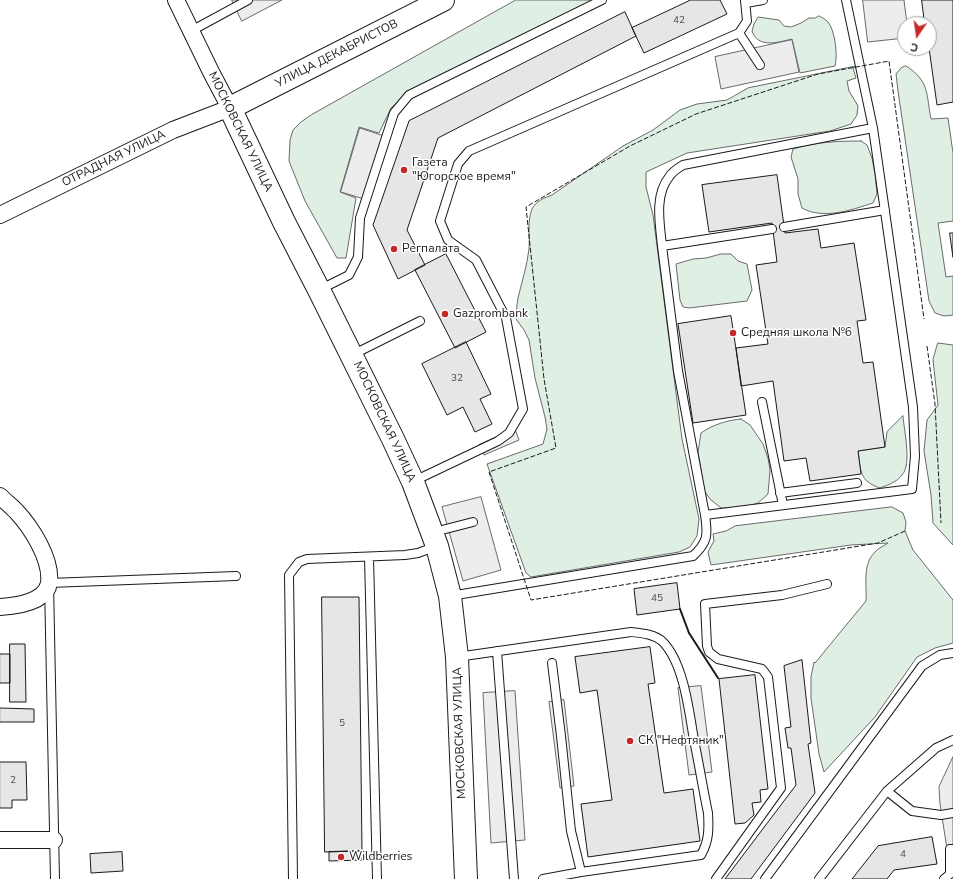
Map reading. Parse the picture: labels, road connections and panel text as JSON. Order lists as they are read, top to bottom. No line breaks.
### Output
{"streets":{"main road":["УЛИЦА ДЕКАБРИСТОВ","МОСКОВСКАЯ УЛИЦА"],"street":["ОТРАДНАЯ УЛИЦА"]},"crossings":[["УЛИЦА ДЕКАБРИСТОВ","МОСКОВСКАЯ УЛИЦА"],["УЛИЦА ДЕКАБРИСТОВ","ОТРАДНАЯ УЛИЦА"],["МОСКОВСКАЯ УЛИЦА","ОТРАДНАЯ УЛИЦА"]],"places":["Газета \"Югорское время\"","Регпалата","Gazprombank","Средняя школа №6","СК \"Нефтяник\"","Wildberries"],"house_numbers":["42","32","45","5","2","4"],"north":"bottom"}
